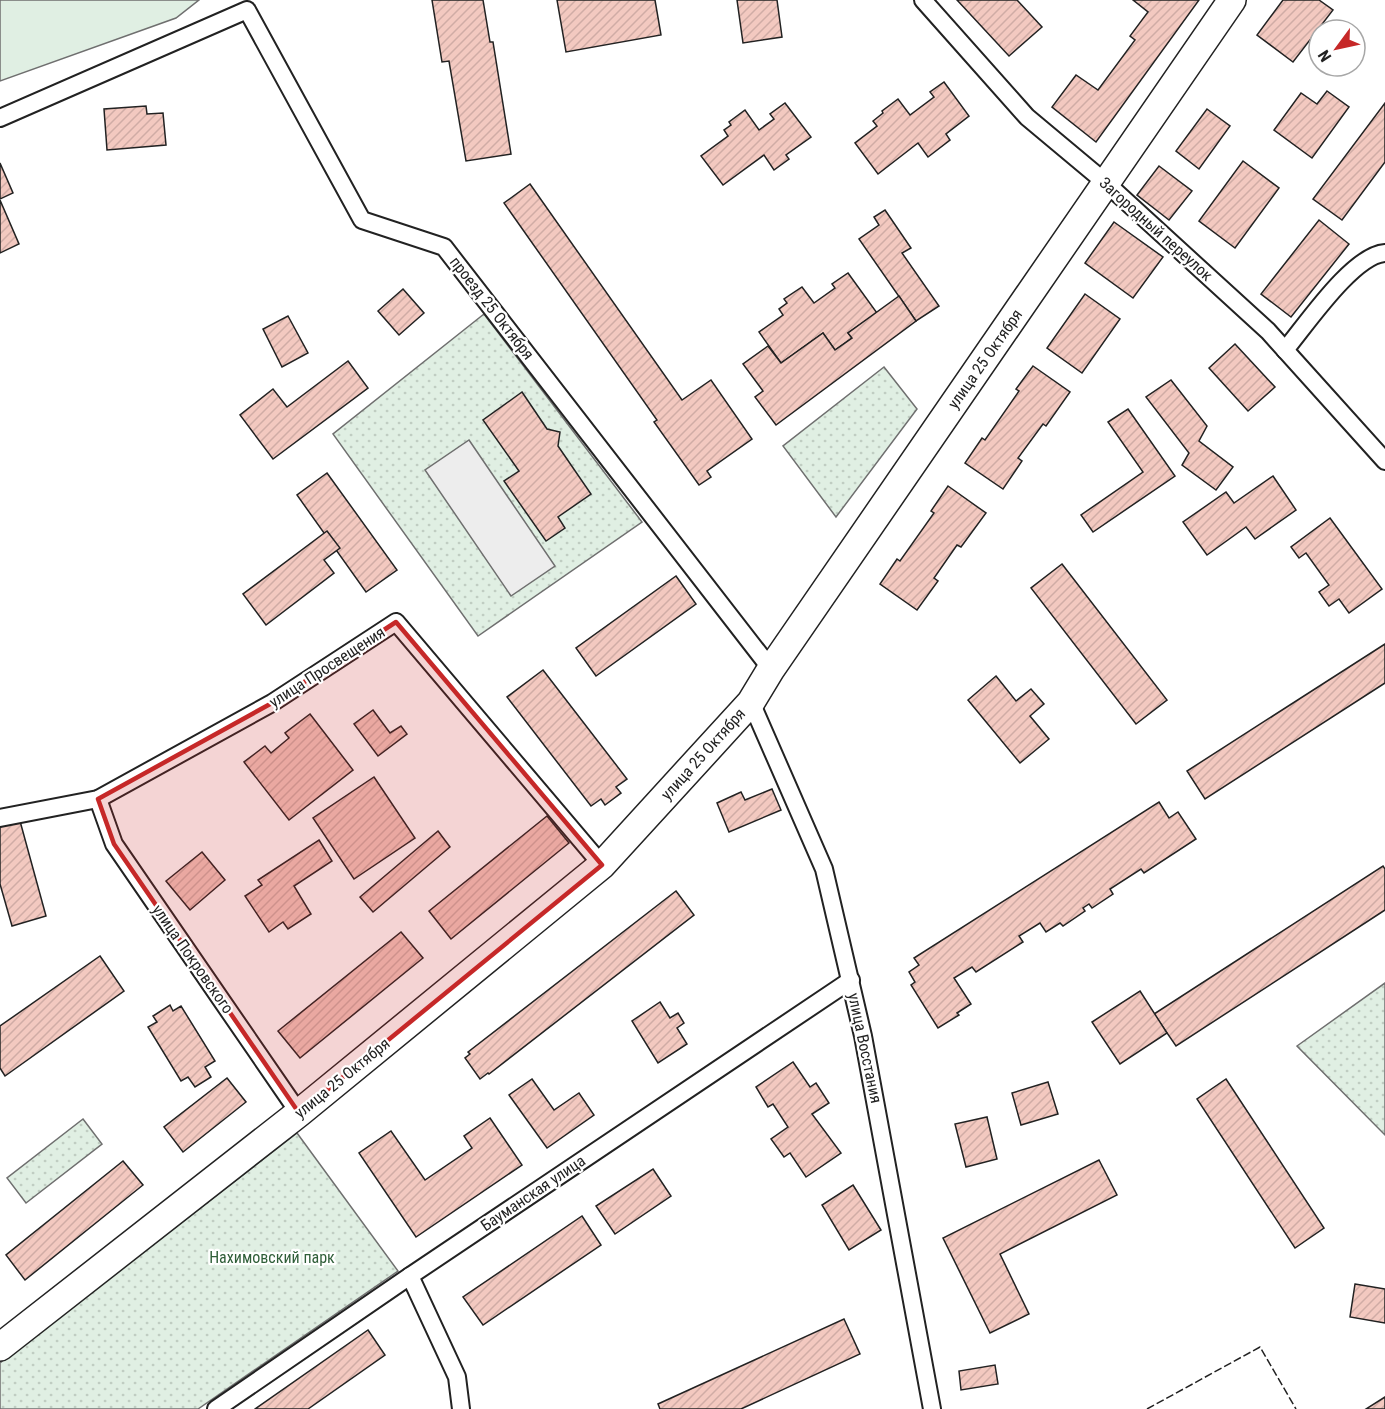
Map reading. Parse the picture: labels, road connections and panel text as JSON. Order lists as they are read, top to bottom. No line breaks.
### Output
{"streets":{"main road":["улица 25 Октября"],"street":["Загородный переулок","проезд 25 Октября","улица Просвещения","улица Покровского","улица Восстания","Бауманская улица"]},"crossings":[["Загородный переулок","улица 25 Октября"],["проезд 25 Октября","улица 25 Октября"],["улица 25 Октября","улица Просвещения"],["улица 25 Октября","улица Покровского"],["улица 25 Октября","улица Восстания"],["улица Просвещения","улица Покровского"],["улица Восстания","Бауманская улица"]],"parks":["Нахимовский парк"],"north":"bottom left"}
